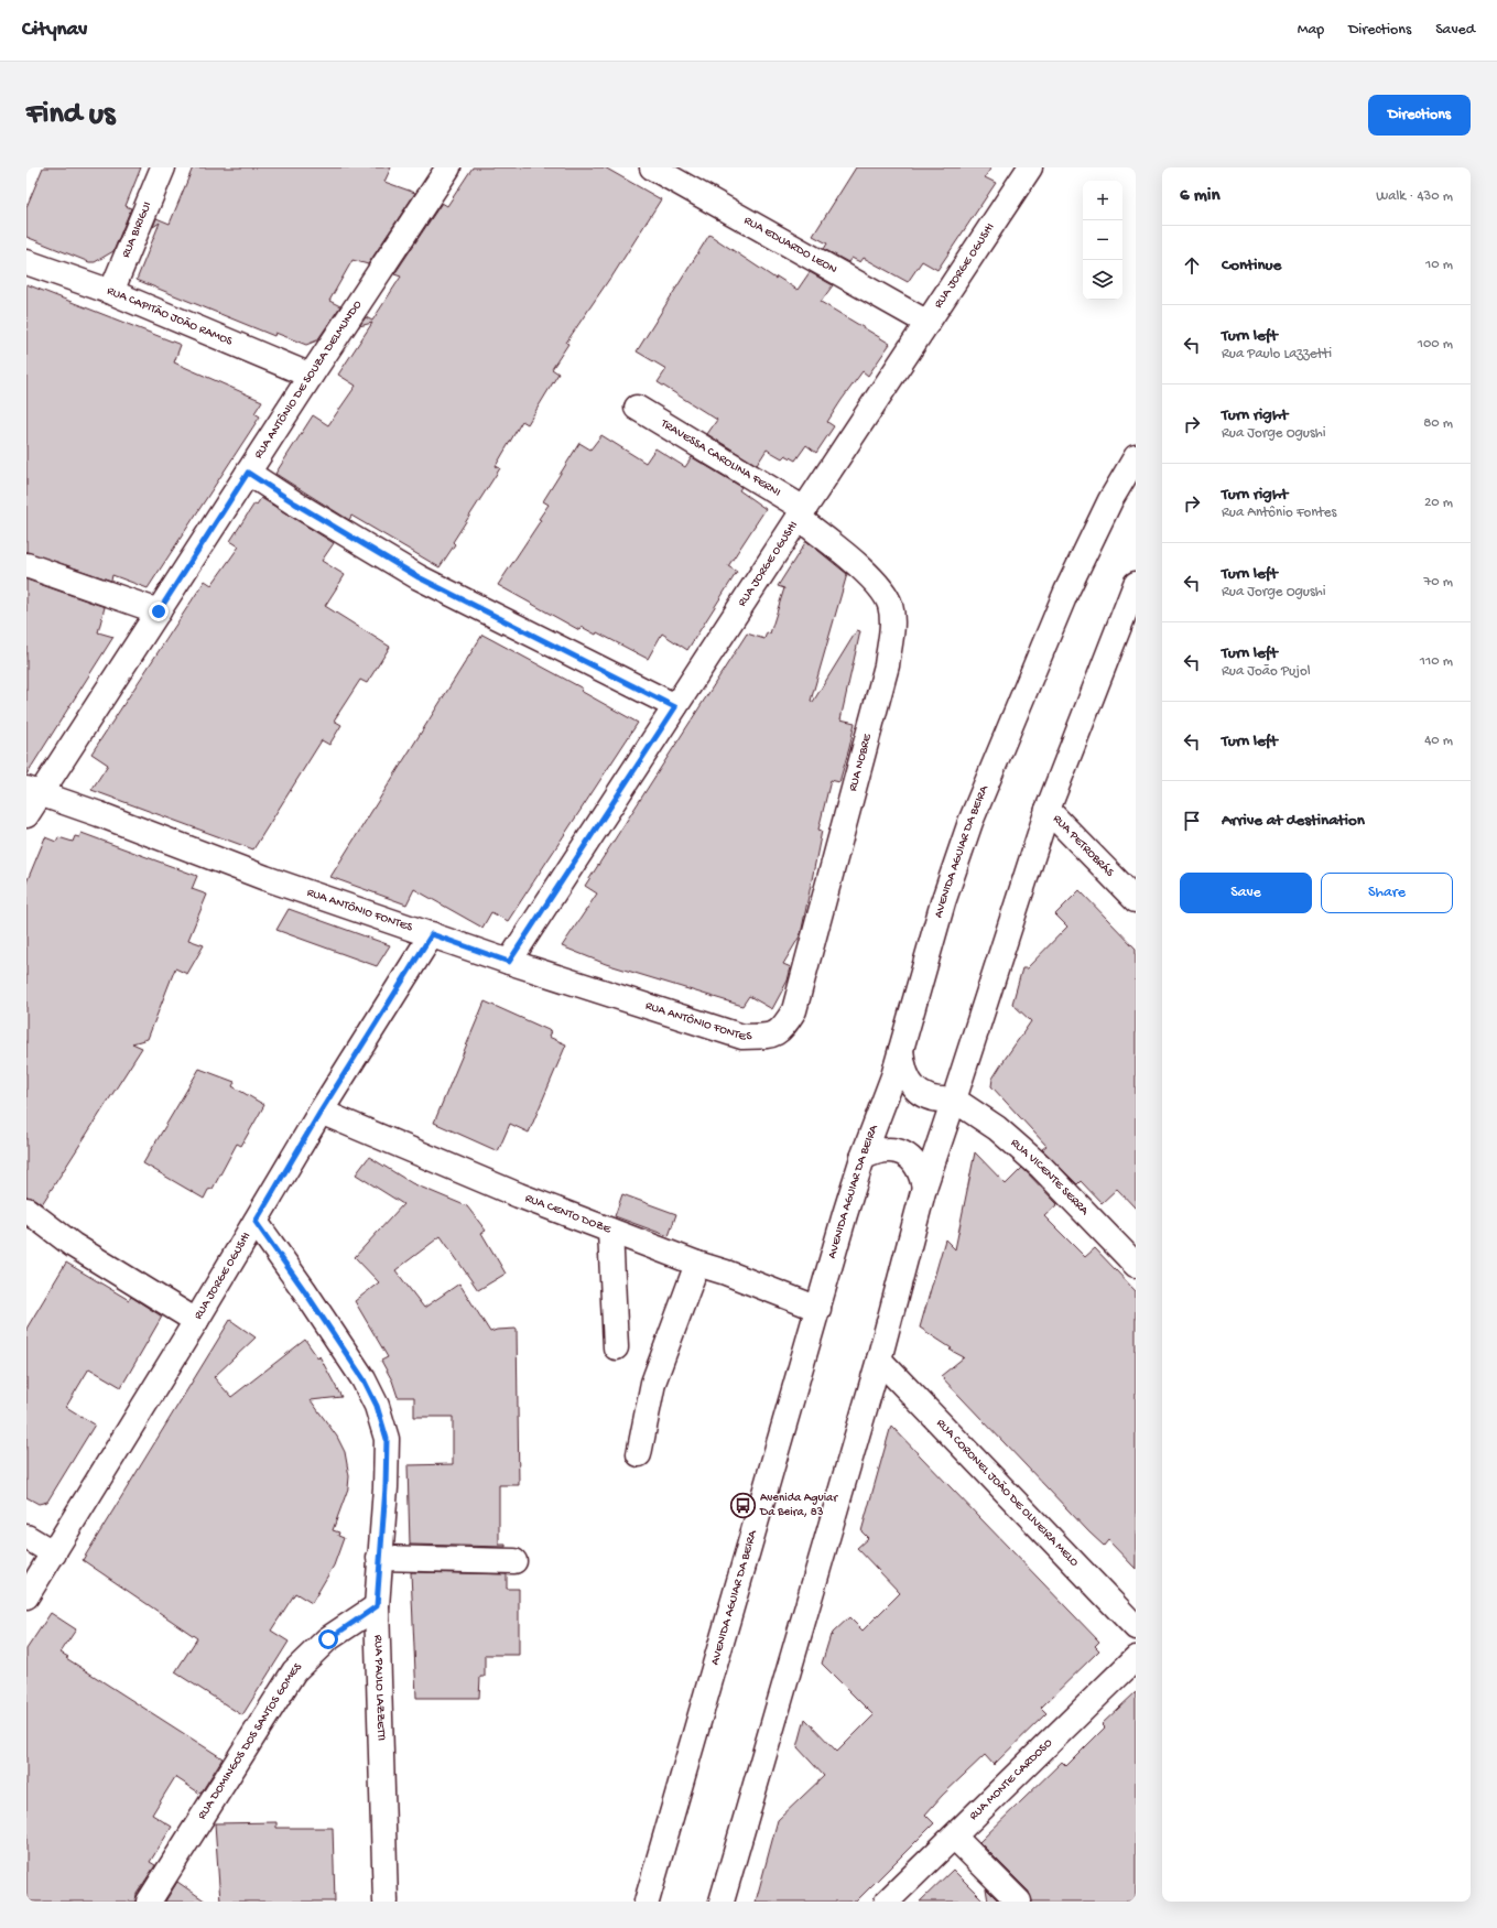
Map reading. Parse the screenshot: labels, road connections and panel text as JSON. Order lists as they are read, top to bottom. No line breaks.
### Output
{"streets":{"street":["RUA BIRIGUI","RUA EDUARDO LEON","RUA JORGE OGUSHI","RUA CAPITÃO JOÃO RAMOS","RUA ANTÔNIO DE SOUZA DELMUNDO","TRAVESSA CAROLINA FERNI","RUA NOBRE","RUA PETROBRÁS","AVENIDA AGUIAR DA BEIRA","RUA ANTÔNIO FONTES","RUA VICENTE SERRA","RUA CENTO DOZE","RUA CORONEL JOÃO DE OLIVEIRA MELO","RUA PAULO LAZZETTI","RUA DOMINGOS DOS SANTOS GOMES","RUA MONTE CARDOSO"]},"crossings":[["RUA BIRIGUI","RUA CAPITÃO JOÃO RAMOS"],["RUA EDUARDO LEON","RUA JORGE OGUSHI"],["RUA JORGE OGUSHI","TRAVESSA CAROLINA FERNI"],["RUA JORGE OGUSHI","RUA NOBRE"],["RUA JORGE OGUSHI","RUA ANTÔNIO FONTES"],["RUA JORGE OGUSHI","RUA CENTO DOZE"],["RUA JORGE OGUSHI","RUA PAULO LAZZETTI"],["RUA CAPITÃO JOÃO RAMOS","RUA ANTÔNIO DE SOUZA DELMUNDO"],["RUA ANTÔNIO DE SOUZA DELMUNDO","RUA ANTÔNIO FONTES"],["TRAVESSA CAROLINA FERNI","RUA NOBRE"],["RUA NOBRE","RUA ANTÔNIO FONTES"],["AVENIDA AGUIAR DA BEIRA","RUA CENTO DOZE"],["RUA PAULO LAZZETTI","RUA DOMINGOS DOS SANTOS GOMES"]],"places":{"bus stop":["Avenida Aguiar Da Beira, 83"]},"page":{"header":"Citynav","nav":["Map","Directions","Saved"],"buttons":["Directions",["Save","Share"]],"title":"Find us","heading":["6 min","Walk · 430 m"],"map_buttons":["+","−"],"list":[["Continue","10 m"],["Turn left","Rua Paulo Lazzetti","100 m"],["Turn right","Rua Jorge Ogushi","80 m"],["Turn right","Rua Antônio Fontes","20 m"],["Turn left","Rua Jorge Ogushi","70 m"],["Turn left","Rua João Pujol","110 m"],["Turn left","40 m"],"Arrive at destination"]}}
